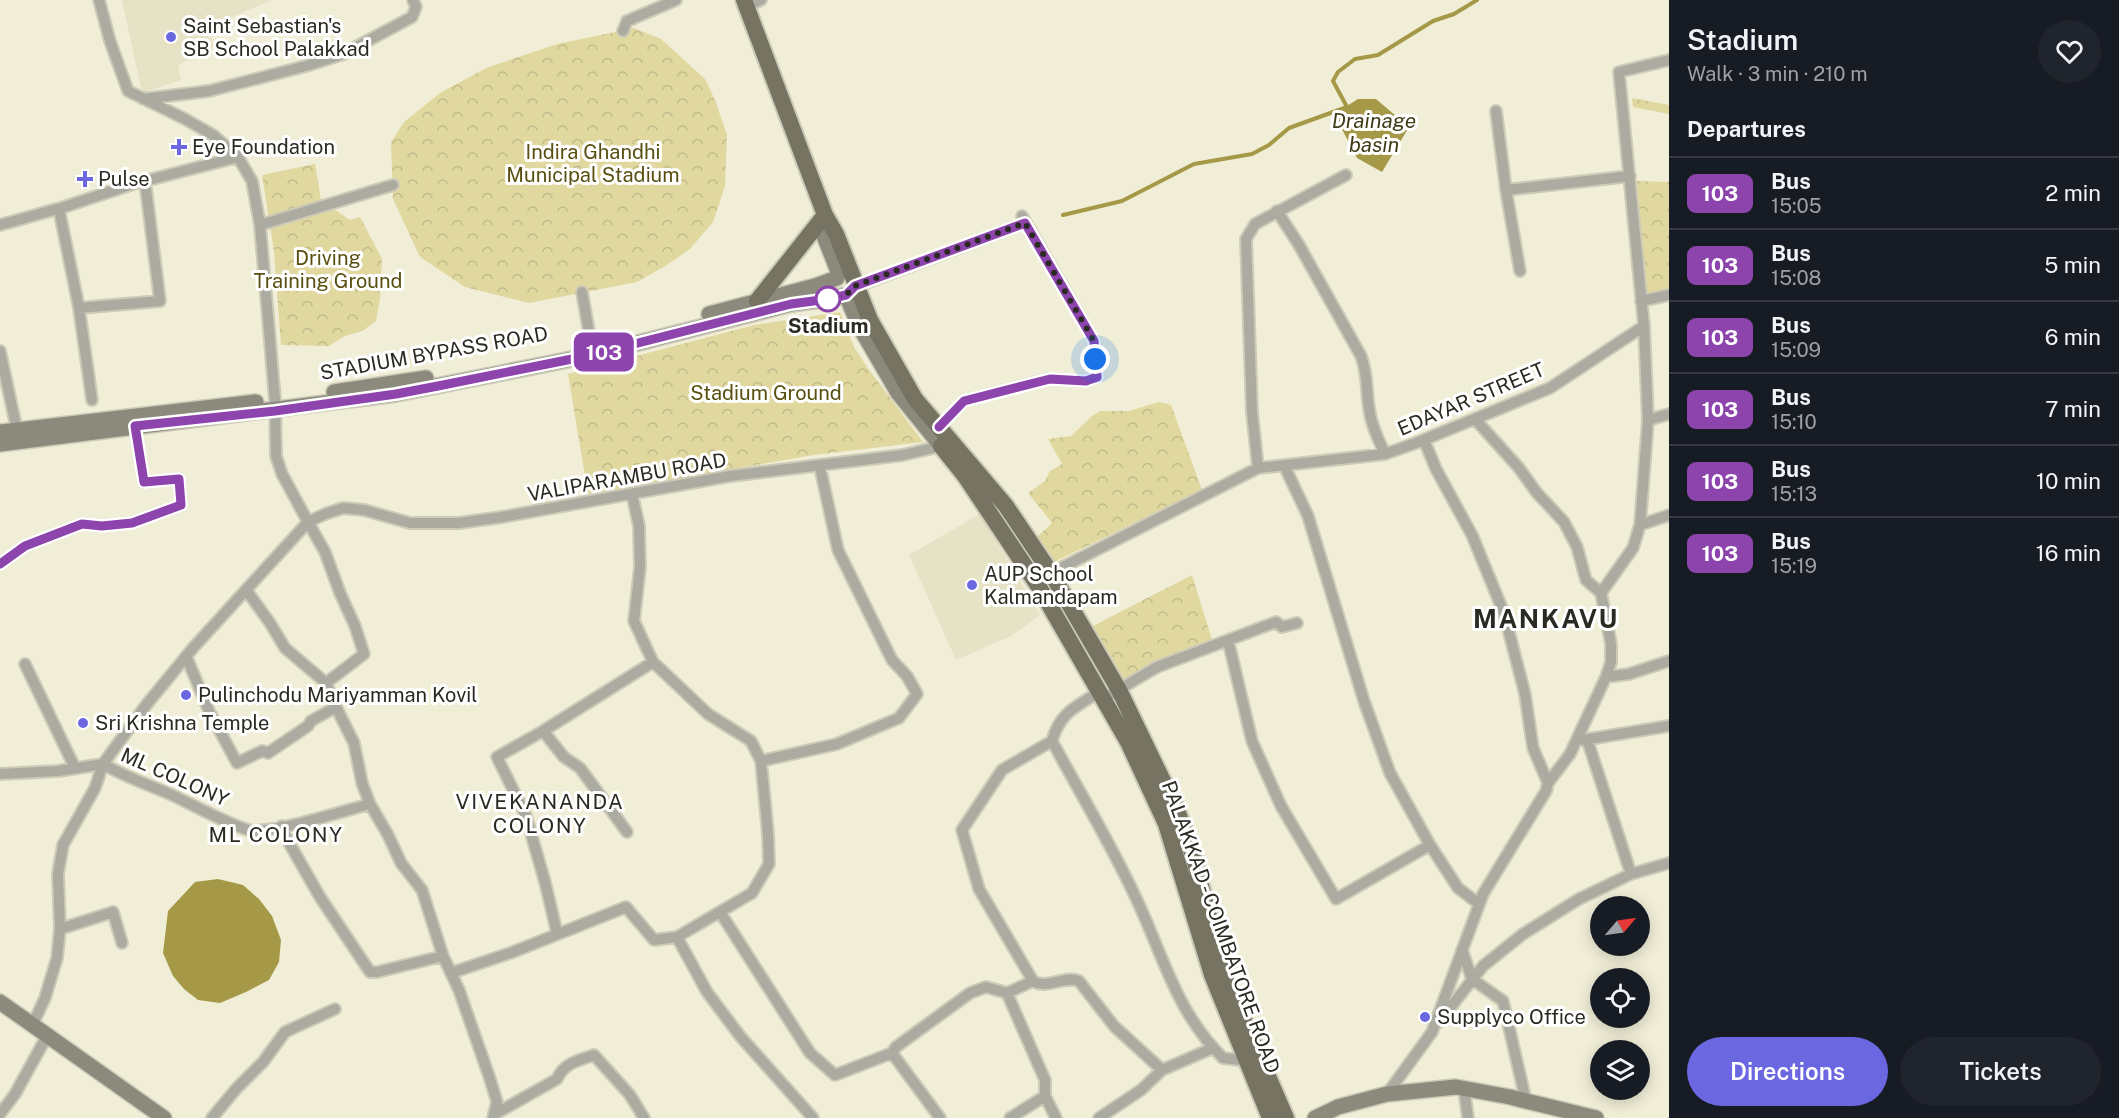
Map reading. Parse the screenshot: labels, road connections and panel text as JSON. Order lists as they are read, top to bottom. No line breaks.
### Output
{"streets":{"main road":["PALAKKAD - COIMBATORE ROAD"],"street":["STADIUM BYPASS ROAD","EDAYAR STREET","VALIPARAMBU ROAD","ML COLONY"]},"crossings":[["STADIUM BYPASS ROAD","PALAKKAD - COIMBATORE ROAD"],["EDAYAR STREET","PALAKKAD - COIMBATORE ROAD"],["VALIPARAMBU ROAD","PALAKKAD - COIMBATORE ROAD"]],"districts":["MANKAVU","VIVEKANANDA COLONY","ML COLONY"],"water":["Drainage basin"],"parks":["Indira Ghandhi Municipal Stadium","Driving Training Ground","Stadium Ground"],"places":{"other":["Saint Sebastian's SB School Palakkad","Stadium","AUP School Kalmandapam","Pulinchodu Mariyamman Kovil","Sri Krishna Temple","Supplyco Office"],"health":["Eye Foundation","Pulse"]},"lines":["bus line 103"],"north":"top right","page":{"on_map":"103","heading":[["Stadium","Walk · 3 min · 210 m"],"Departures"],"list":[{"mark":"103","name":"Bus","note":"15:05","value":"2 min"},{"mark":"103","name":"Bus","note":"15:08","value":"5 min"},{"mark":"103","name":"Bus","note":"15:09","value":"6 min"},{"mark":"103","name":"Bus","note":"15:10","value":"7 min"},{"mark":"103","name":"Bus","note":"15:13","value":"10 min"},{"mark":"103","name":"Bus","note":"15:19","value":"16 min"}],"buttons":["Directions","Tickets"]}}
